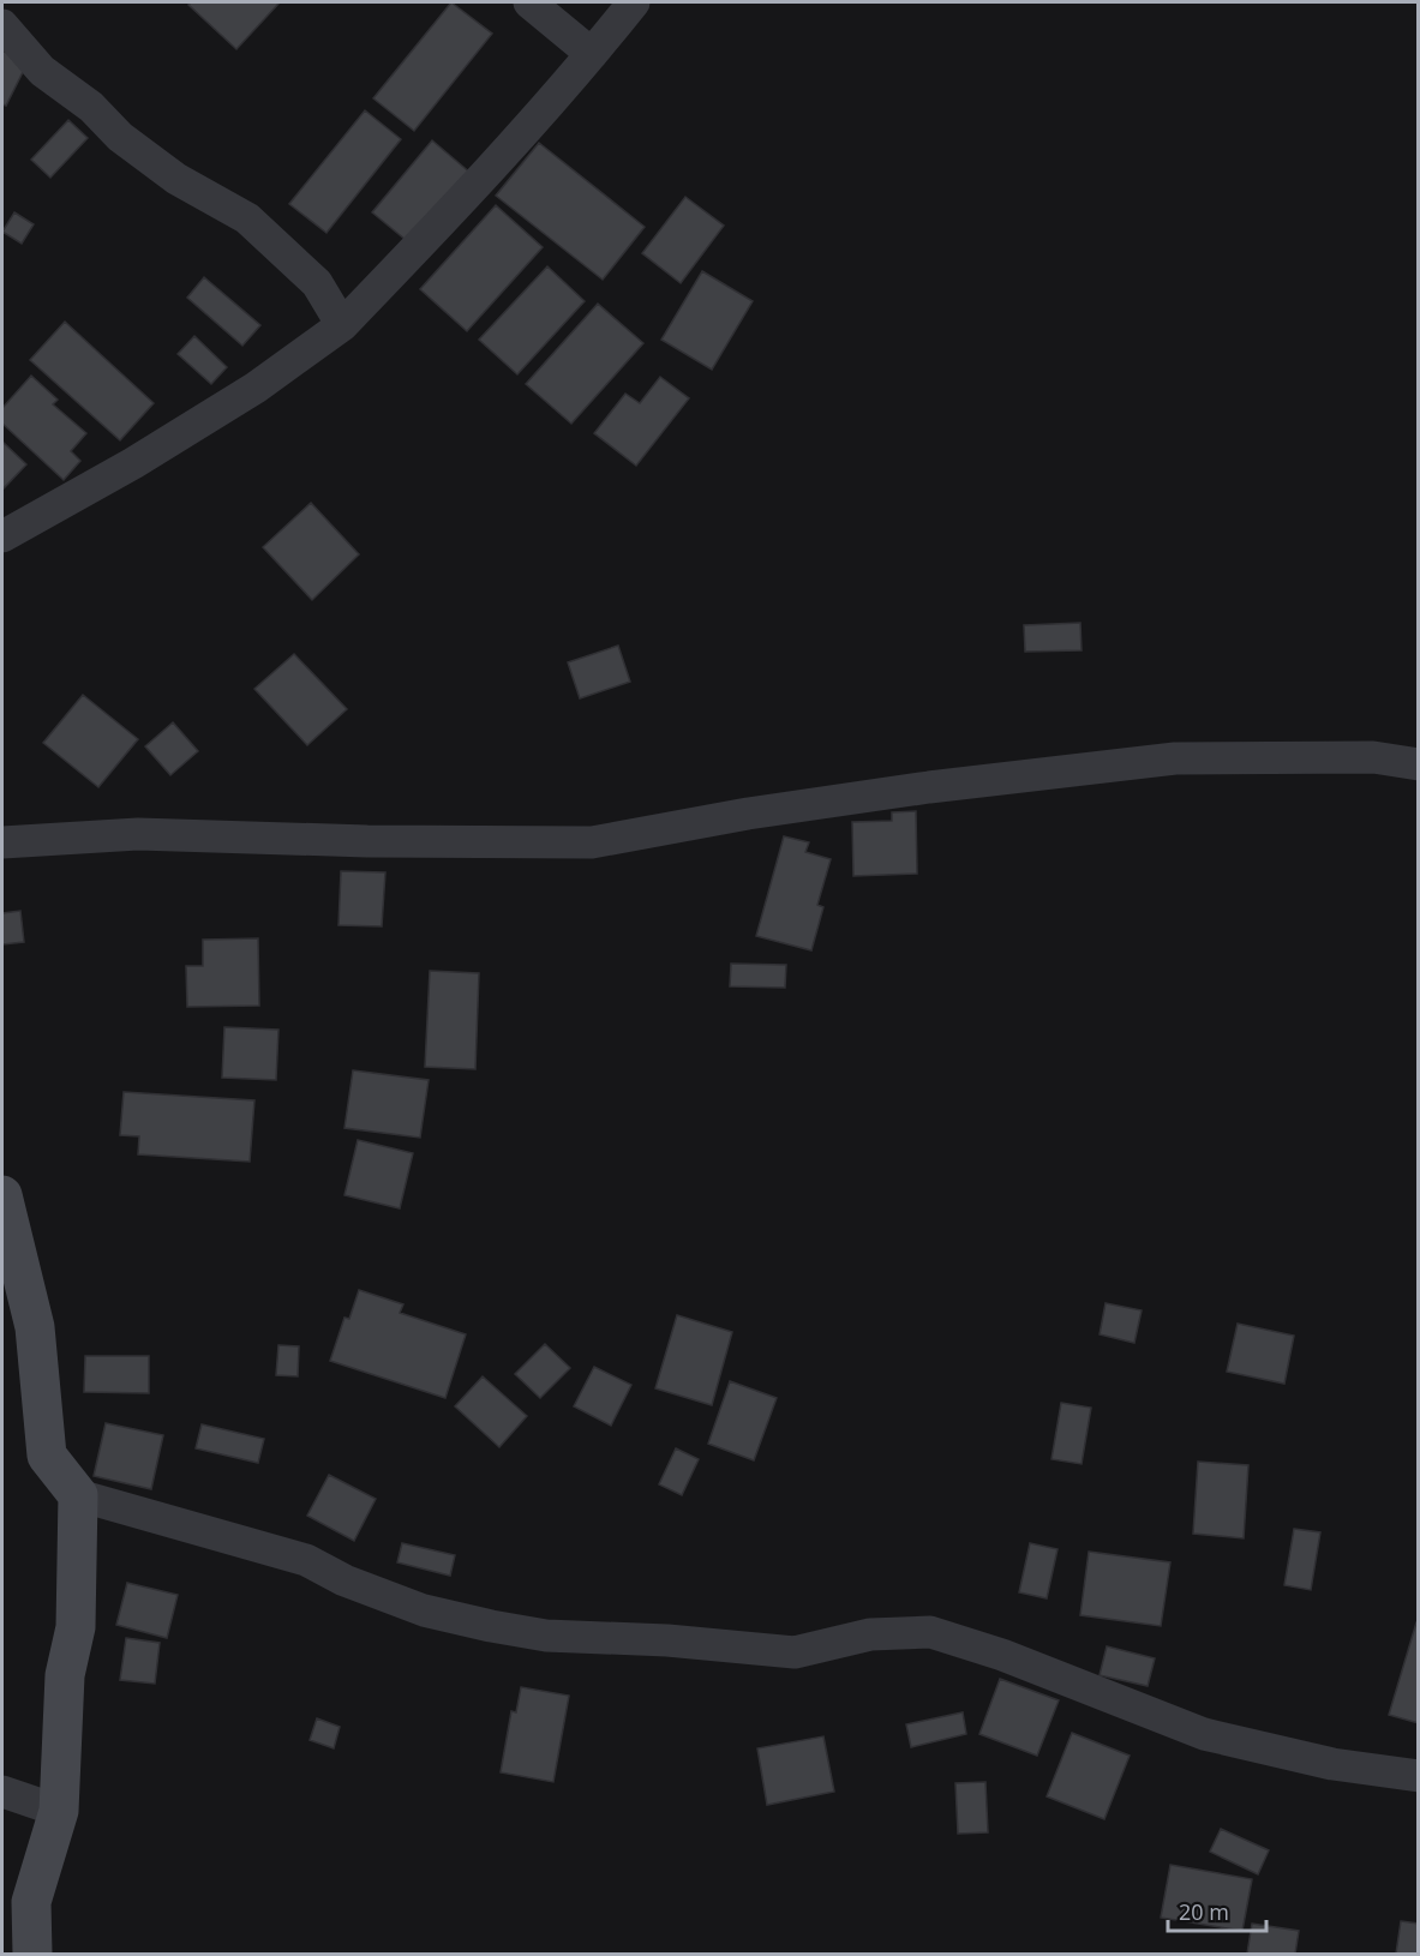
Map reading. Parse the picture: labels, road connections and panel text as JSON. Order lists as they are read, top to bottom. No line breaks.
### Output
{"scale_bar":"20 m"}
